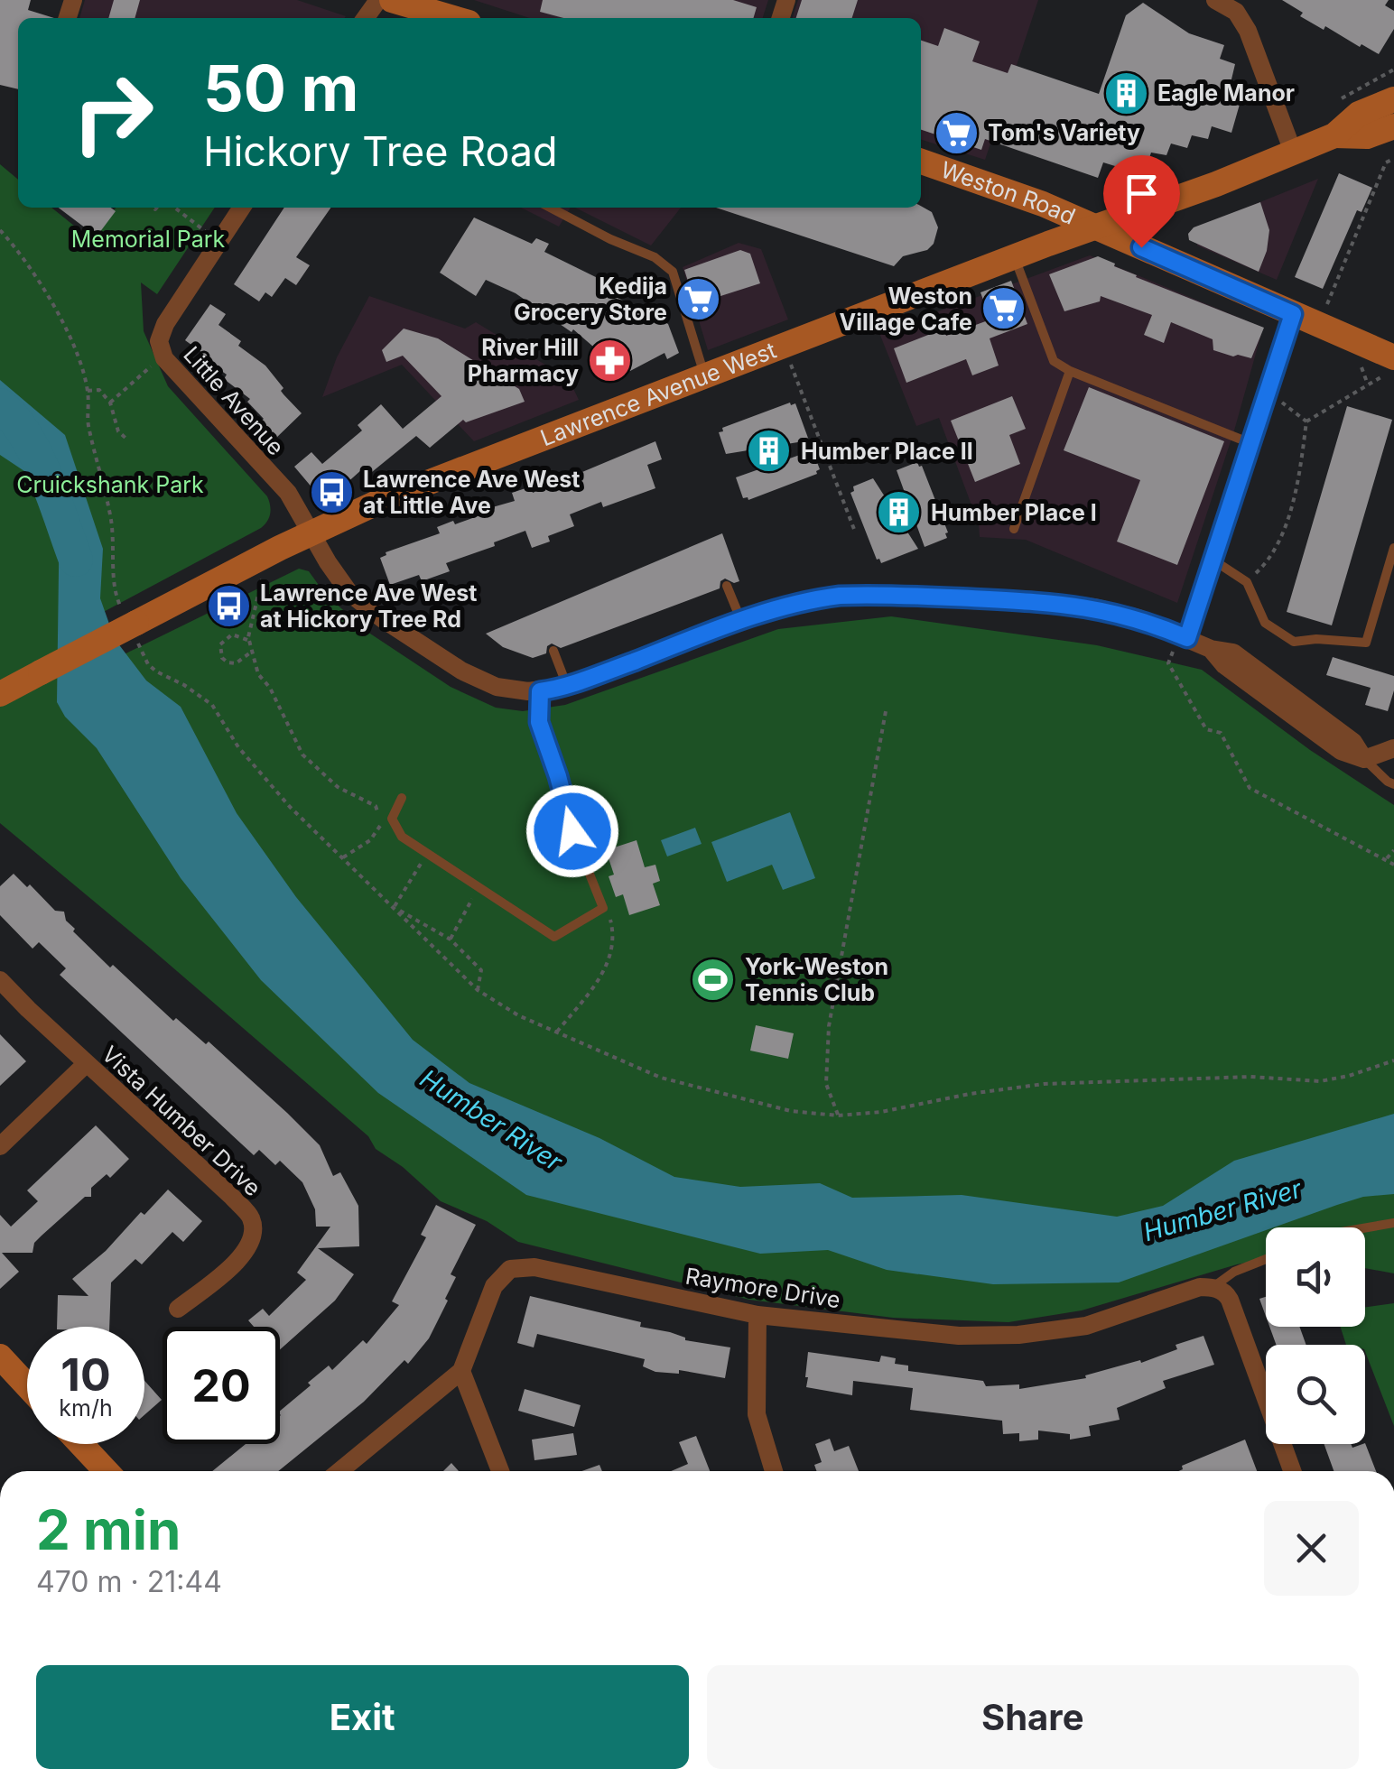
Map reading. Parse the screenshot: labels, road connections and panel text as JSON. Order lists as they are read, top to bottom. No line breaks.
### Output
{"streets":{"main road":["Weston Road","Lawrence Avenue West"],"street":["Little Avenue","Vista Humber Drive","Raymore Drive"]},"crossings":[["Weston Road","Lawrence Avenue West"],["Lawrence Avenue West","Little Avenue"]],"water":["Humber River"],"parks":["Memorial Park","Cruickshank Park"],"places":{"building":["Eagle Manor","Humber Place II","Humber Place I"],"supermarket":["Tom's Variety","Kedija Grocery Store","Weston Village Cafe"],"pharmacy":["River Hill Pharmacy"],"bus stop":["Lawrence Ave West at Little Ave","Lawrence Ave West at Hickory Tree Rd"],"sports":["York-Weston Tennis Club"]},"page":{"turn":["50 m","Hickory Tree Road"],"speed":"10 km/h","limit":"20","heading":["2 min","470 m · 21:44"],"buttons":["Exit","Share"]}}
